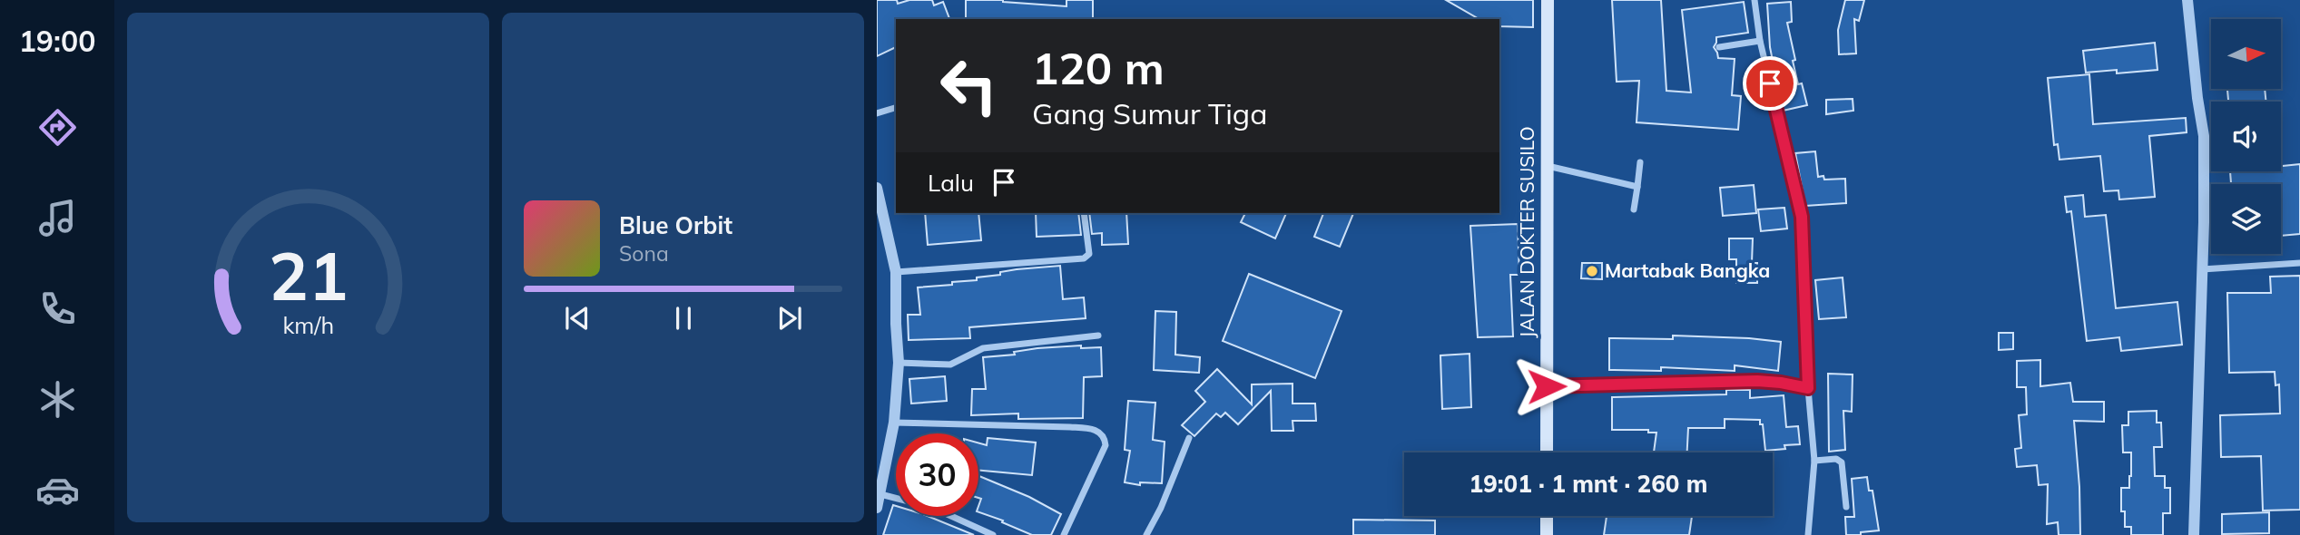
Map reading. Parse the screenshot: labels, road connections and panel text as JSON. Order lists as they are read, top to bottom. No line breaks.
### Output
{"streets":{"main road":["JALAN DOKTER SUSILO"]},"places":["Martabak Bangka"],"north":"right","page":{"tabs":"19:00","turn":["120 m","Gang Sumur Tiga"],"then":"Lalu","song":["Blue Orbit","Sona"],"limit":"30","trip":"19:01 · 1 mnt · 260 m","gauge":["21","km/h"]}}
